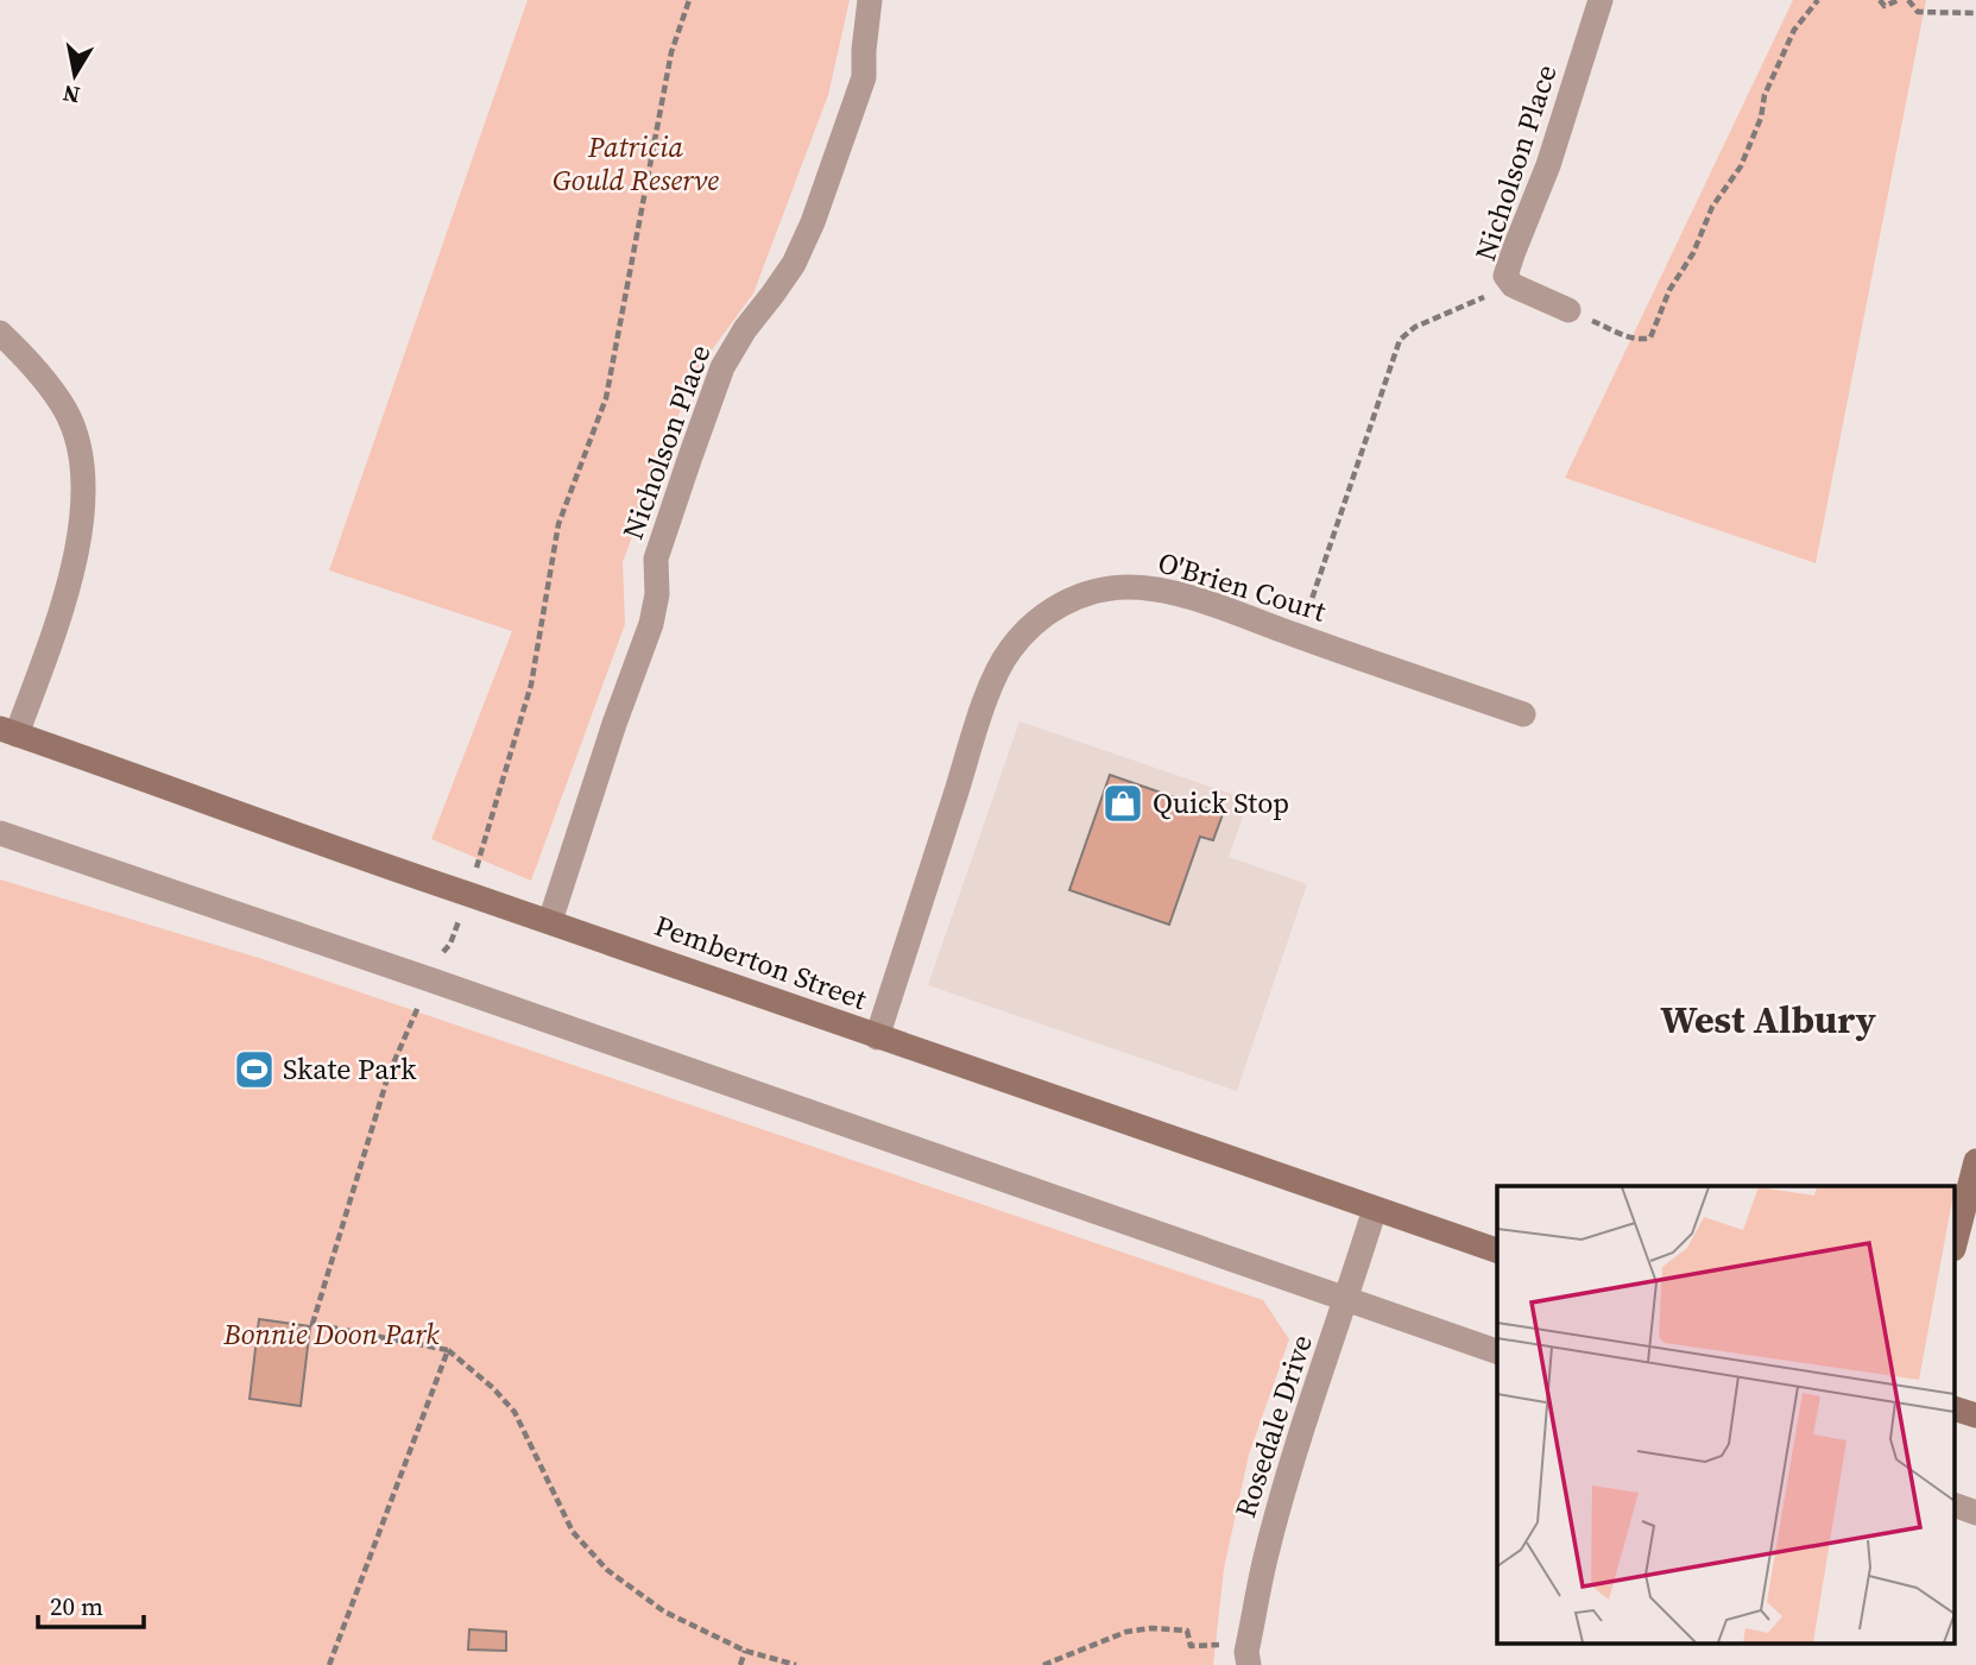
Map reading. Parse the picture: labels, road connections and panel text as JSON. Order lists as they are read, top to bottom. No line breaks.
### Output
{"streets":{"main road":["Pemberton Street"],"street":["Nicholson Place","O'Brien Court","Rosedale Drive"]},"crossings":[["Nicholson Place","Pemberton Street"],["O'Brien Court","Pemberton Street"],["Pemberton Street","Rosedale Drive"]],"districts":["West Albury"],"parks":["Patricia Gould Reserve","Bonnie Doon Park"],"places":{"shop":["Quick Stop"],"sports":["Skate Park"]},"scale_bar":"20 m","north":"bottom"}
